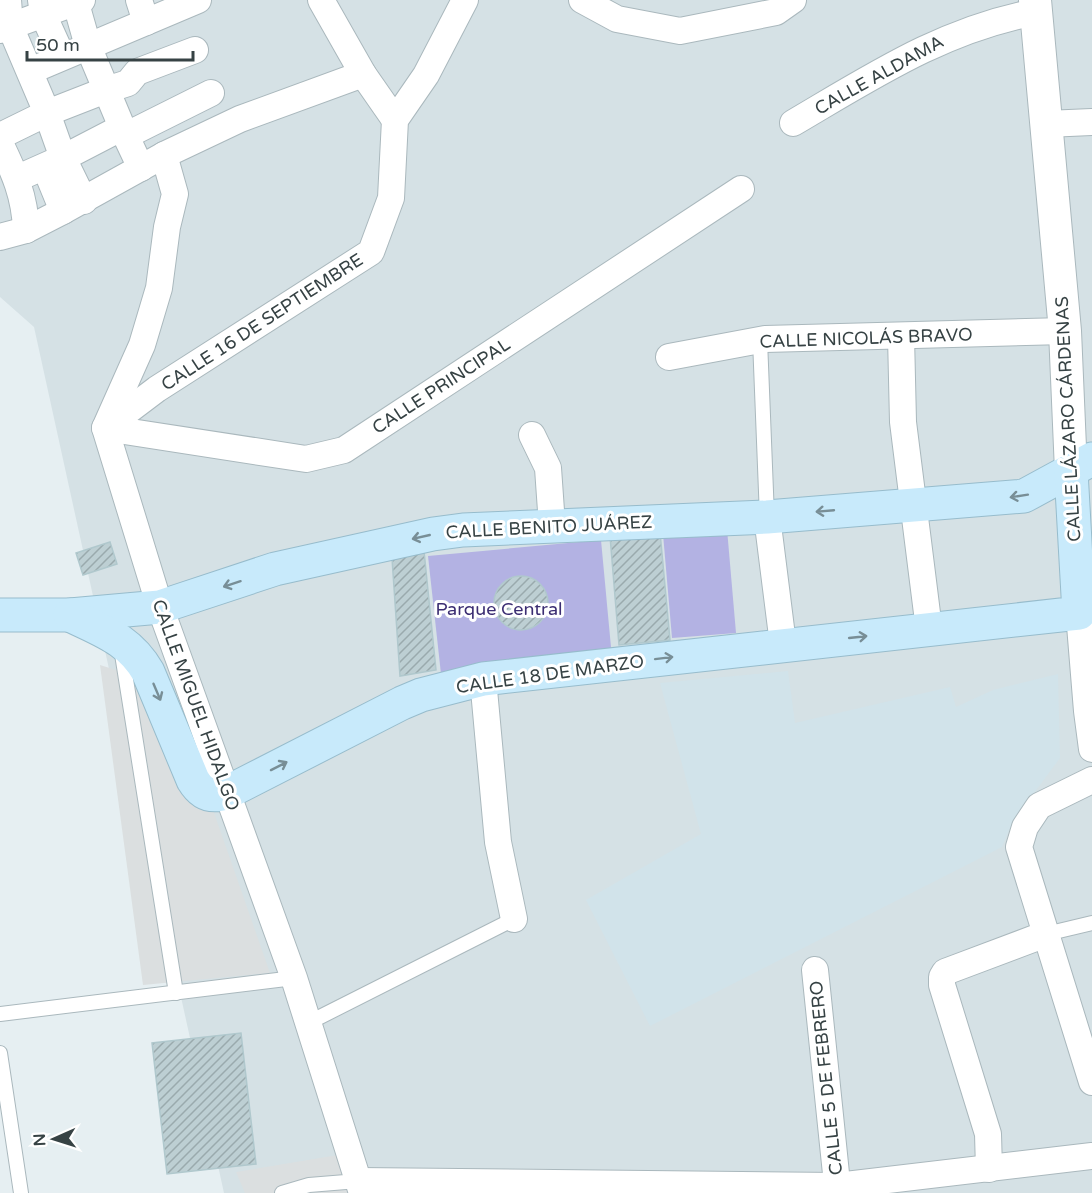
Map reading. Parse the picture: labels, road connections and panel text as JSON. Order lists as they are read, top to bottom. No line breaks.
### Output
{"streets":{"main road":["CALLE LÁZARO CÁRDENAS","CALLE BENITO JUÁREZ","CALLE 18 DE MARZO"],"street":["CALLE ALDAMA","CALLE 16 DE SEPTIEMBRE","CALLE NICOLÁS BRAVO","CALLE PRINCIPAL","CALLE MIGUEL HIDALGO","CALLE 5 DE FEBRERO"]},"crossings":[["CALLE ALDAMA","CALLE LÁZARO CÁRDENAS"],["CALLE 16 DE SEPTIEMBRE","CALLE PRINCIPAL"],["CALLE 16 DE SEPTIEMBRE","CALLE MIGUEL HIDALGO"],["CALLE NICOLÁS BRAVO","CALLE LÁZARO CÁRDENAS"],["CALLE PRINCIPAL","CALLE MIGUEL HIDALGO"],["CALLE LÁZARO CÁRDENAS","CALLE BENITO JUÁREZ"],["CALLE LÁZARO CÁRDENAS","CALLE 18 DE MARZO"],["CALLE BENITO JUÁREZ","CALLE MIGUEL HIDALGO"],["CALLE 18 DE MARZO","CALLE MIGUEL HIDALGO"]],"one_way":["CALLE BENITO JUÁREZ","CALLE 18 DE MARZO"],"parks":["Parque Central"],"scale_bar":"50 m","north":"left"}
